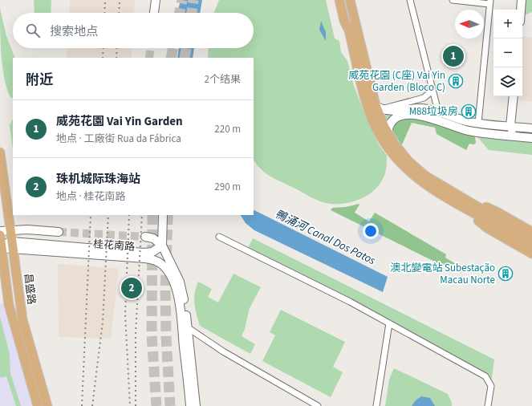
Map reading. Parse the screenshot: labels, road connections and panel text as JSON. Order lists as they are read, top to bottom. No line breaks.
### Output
{"streets":{"main road":["桂花南路","昌盛路"]},"crossings":[["桂花南路","昌盛路"]],"water":["鴨涌河 Canal Dos Patos"],"places":{"building":["威苑花園 (C座) Vai Yin Garden (Bloco C)","M88垃圾房","澳北變電站 Subestação Macau Norte"]},"north":"left","page":{"map_buttons":["+","−"],"search":"搜索地点","pins":["1","2"],"heading":["附近","2个结果"],"list":[{"mark":"1","name":"威苑花園 Vai Yin Garden","note":"地点 · 工廠街 Rua da Fábrica","value":"220 m"},{"mark":"2","name":"珠机城际珠海站","note":"地点 · 桂花南路","value":"290 m"}]}}
